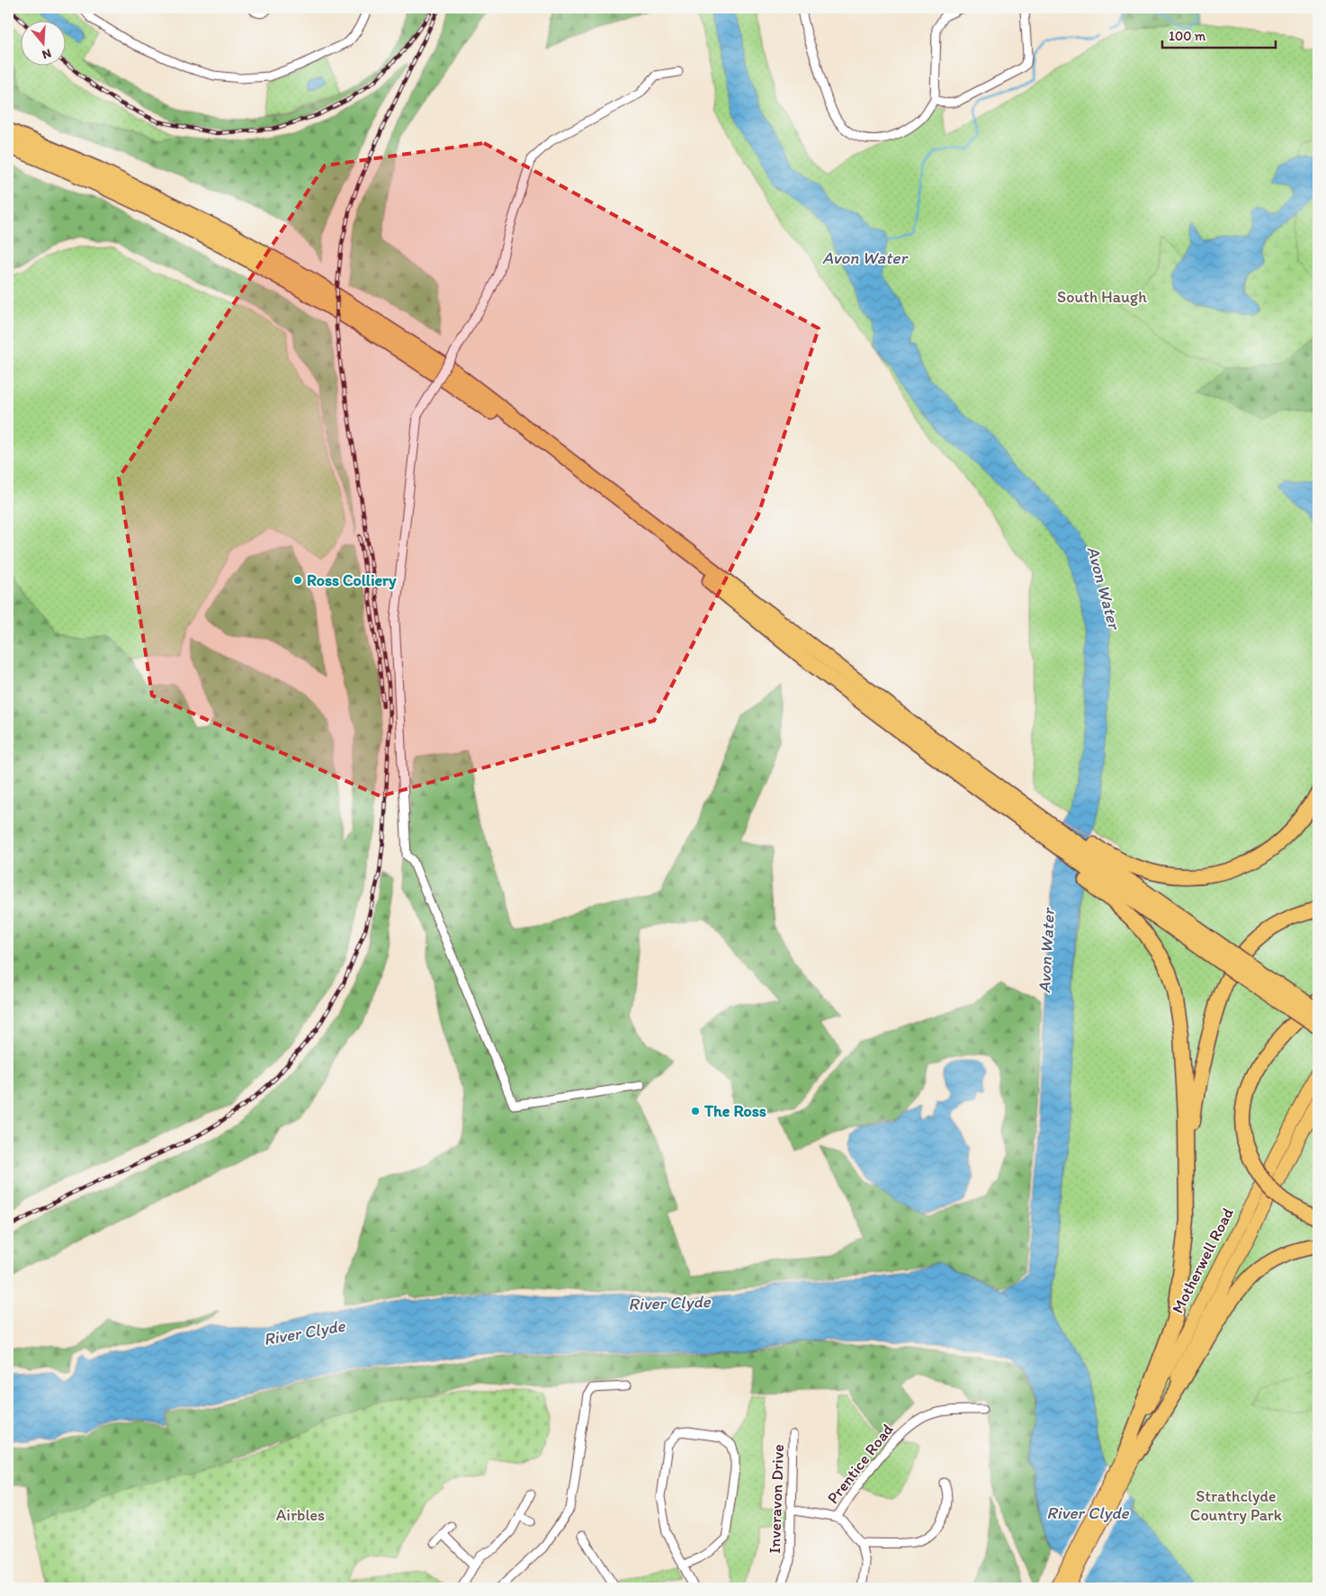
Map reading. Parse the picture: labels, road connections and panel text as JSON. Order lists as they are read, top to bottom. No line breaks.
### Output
{"streets":{"main road":["Motherwell Road"],"street":["Prentice Road","Inveravon Drive"]},"water":["Avon Water","River Clyde"],"parks":["South Haugh","Strathclyde Country Park","Airbles"],"places":["Ross Colliery","The Ross"],"scale_bar":"100 m","north":"bottom"}
